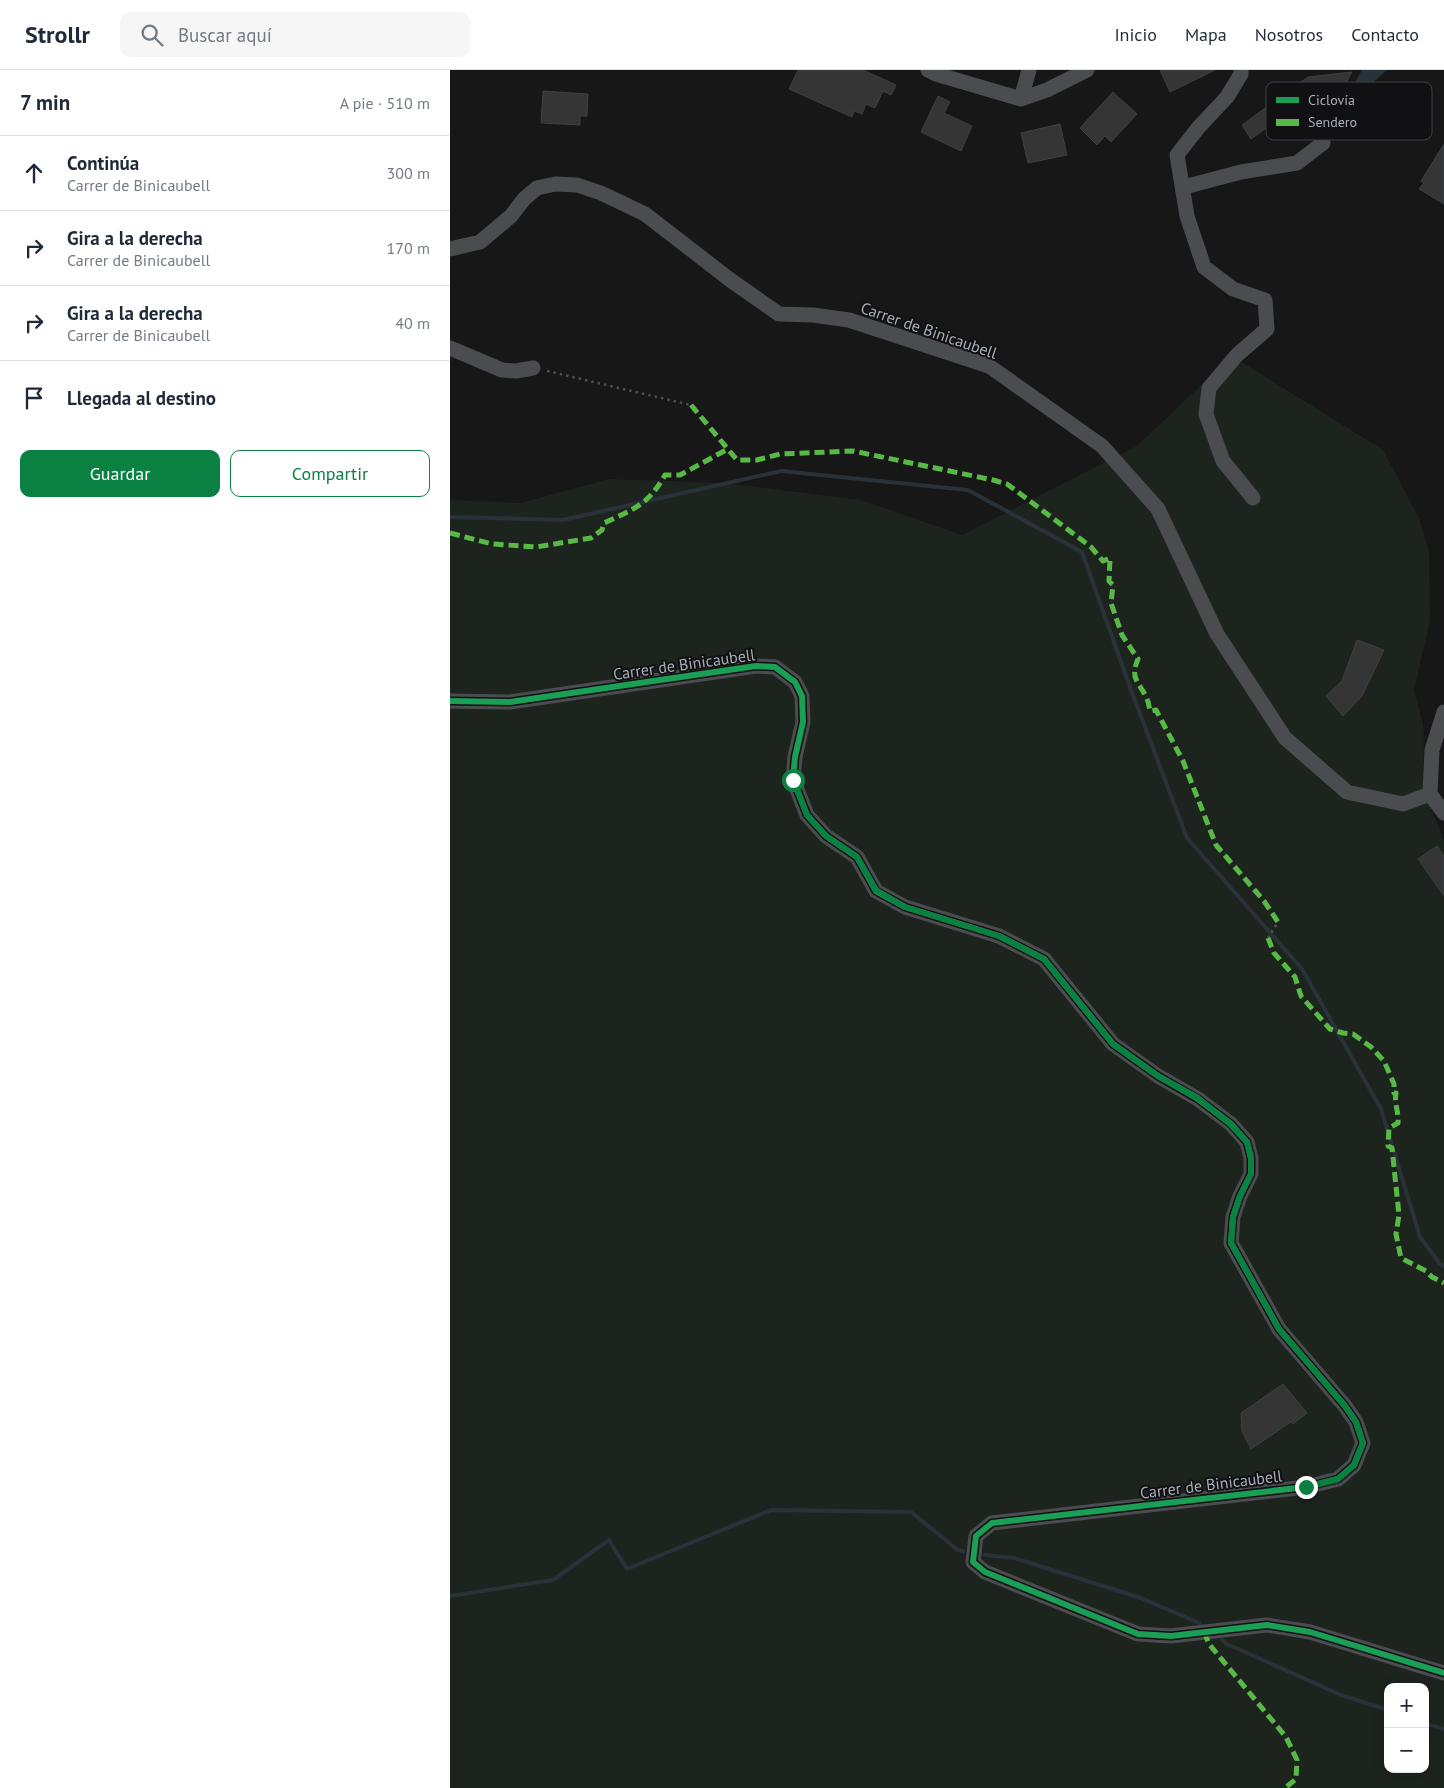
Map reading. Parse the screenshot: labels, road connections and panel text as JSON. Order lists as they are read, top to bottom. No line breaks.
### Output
{"streets":{"street":["Carrer de Binicaubell"]},"legend":["Ciclovía","Sendero"],"page":{"header":"Strollr","search":"Buscar aquí","nav":["Inicio","Mapa","Nosotros","Contacto"],"heading":["7 min","A pie · 510 m"],"list":[["Continúa","Carrer de Binicaubell","300 m"],["Gira a la derecha","Carrer de Binicaubell","170 m"],["Gira a la derecha","Carrer de Binicaubell","40 m"],"Llegada al destino"],"buttons":["Guardar","Compartir"],"map_buttons":["+","−"]}}
